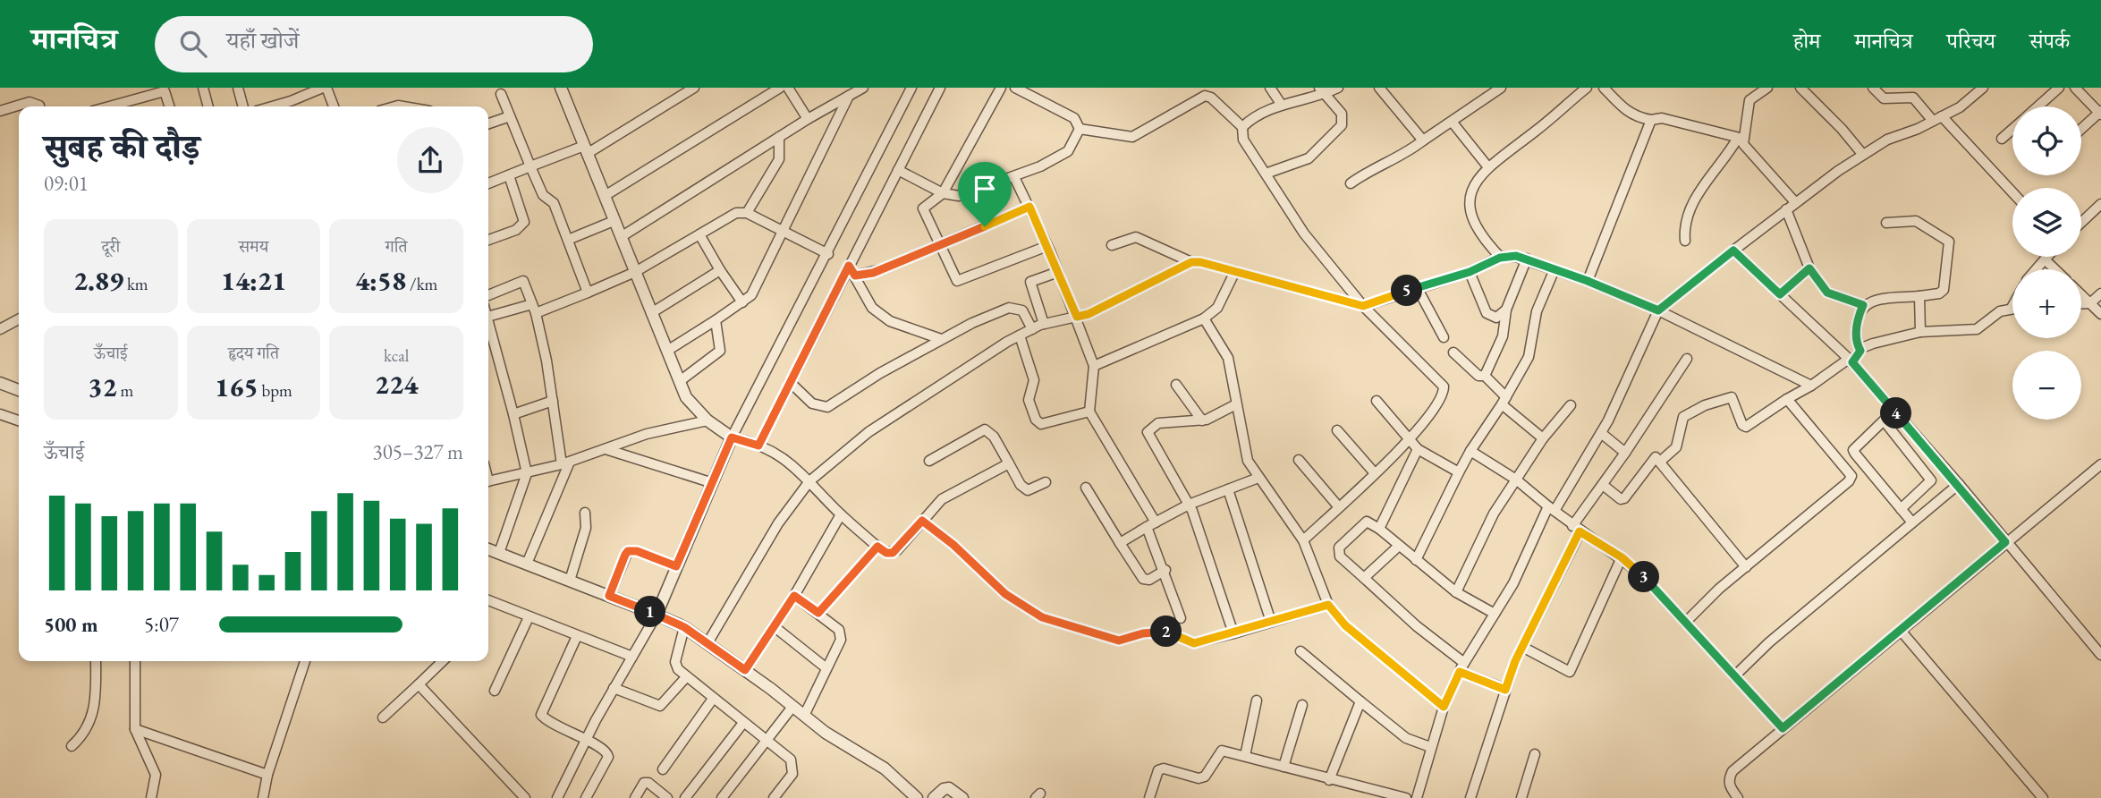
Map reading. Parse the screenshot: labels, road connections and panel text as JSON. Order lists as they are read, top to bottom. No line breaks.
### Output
{"page":{"header":"मानचित्र","search":"यहाँ खोजें","nav":["होम","मानचित्र","परिचय","संपर्क"],"map_buttons":["+","−"],"heading":["सुबह की दौड़","09:01"],"stats":[["दूरी","2.89 km"],["समय","14:21"],["गति","4:58 /km"],["ऊँचाई","32 m"],["हृदय गति","165 bpm"],["kcal","224"]],"pins":["5","4","3","1","2"],"chart":["ऊँचाई","305–327 m"],"list":[{"name":"500 m","note":"5:07"}]}}
